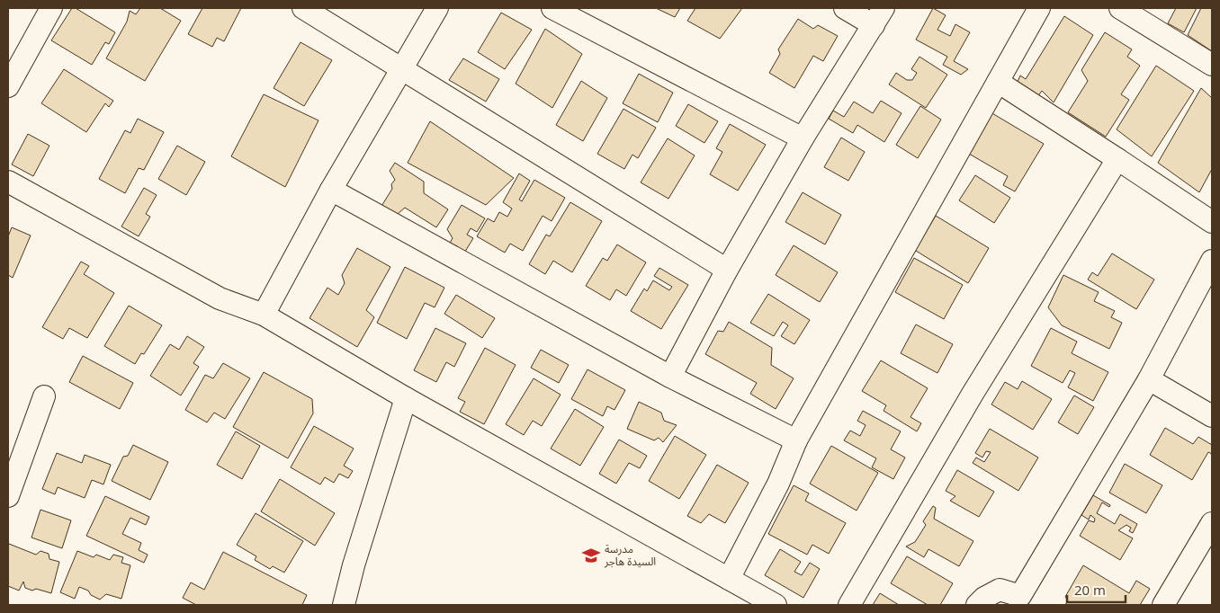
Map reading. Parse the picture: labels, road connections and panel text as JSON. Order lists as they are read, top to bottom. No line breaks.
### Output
{"places":{"school or university":["مدرسة السيدة هاجر"]},"scale_bar":"20 m"}
